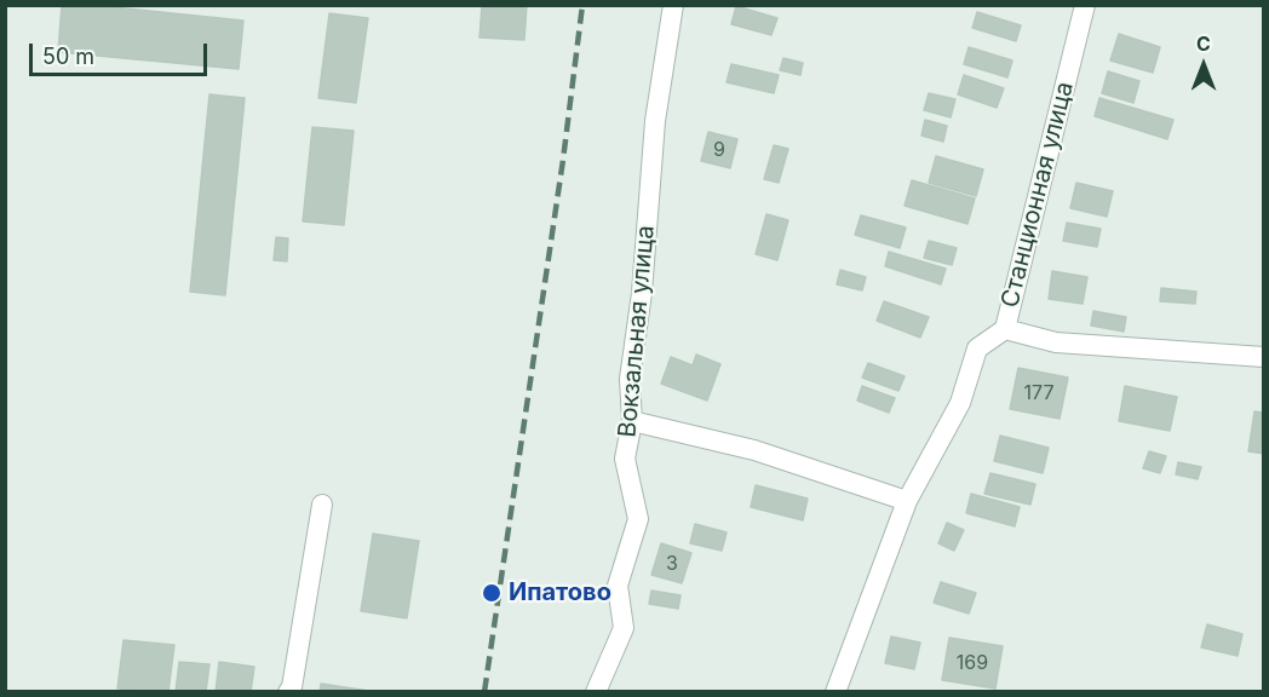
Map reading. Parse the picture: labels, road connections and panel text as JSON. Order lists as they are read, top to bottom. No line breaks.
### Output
{"streets":{"street":["Станционная улица","Вокзальная улица"]},"places":["Ипатово"],"house_numbers":["9","177","3","169"],"scale_bar":"50 m","north":"top"}
